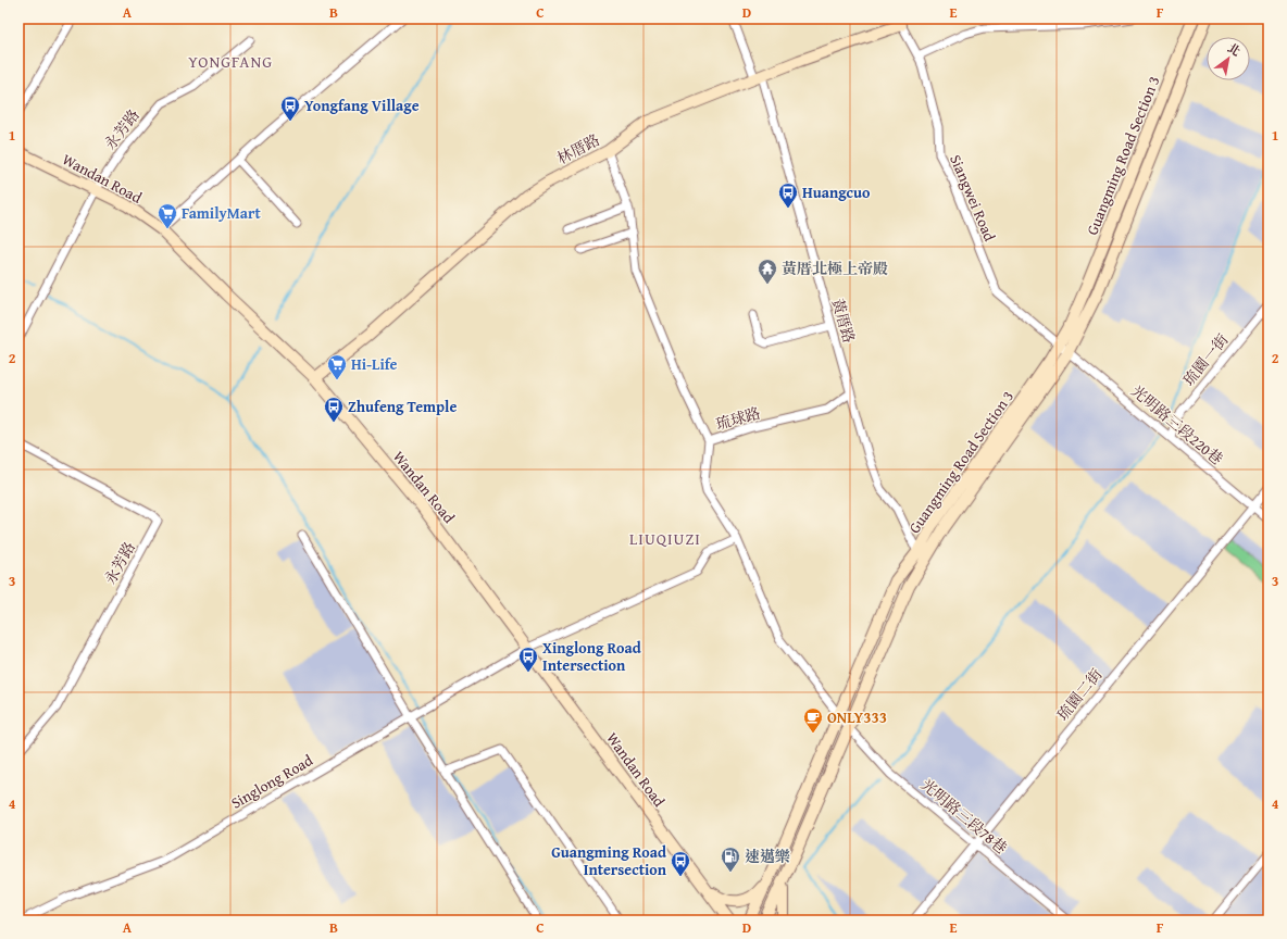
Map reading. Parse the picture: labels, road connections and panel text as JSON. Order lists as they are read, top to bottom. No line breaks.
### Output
{"streets":{"street":["永芳路","林厝路","Guangming Road Section 3","Wandan Road","Siangwei Road","黃厝路","琉園一街","琉球路","光明路三段220巷","琉園二街","Singlong Road","光明路三段78巷"]},"crossings":[["永芳路","Wandan Road"],["林厝路","Wandan Road"],["林厝路","Siangwei Road"],["林厝路","黃厝路"],["Guangming Road Section 3","Siangwei Road"],["Guangming Road Section 3","黃厝路"],["Guangming Road Section 3","琉球路"],["Guangming Road Section 3","光明路三段220巷"],["Guangming Road Section 3","光明路三段78巷"],["Wandan Road","Singlong Road"],["Siangwei Road","光明路三段220巷"],["黃厝路","琉球路"],["琉園一街","光明路三段220巷"],["琉球路","光明路三段78巷"],["光明路三段220巷","琉園二街"],["琉園二街","光明路三段78巷"]],"districts":["YONGFANG","LIUQIUZI"],"places":{"bus stop":["Yongfang Village","Huangcuo","Zhufeng Temple","Xinglong Road Intersection","Guangming Road Intersection"],"supermarket":["FamilyMart","Hi-Life"],"temple":["黃厝北極上帝殿"],"cafe":["ONLY333"],"fuel station":["速邁樂"]},"north":"top right","grid":{"columns":["A","B","C","D","E","F"],"rows":["1","2","3","4"]}}
